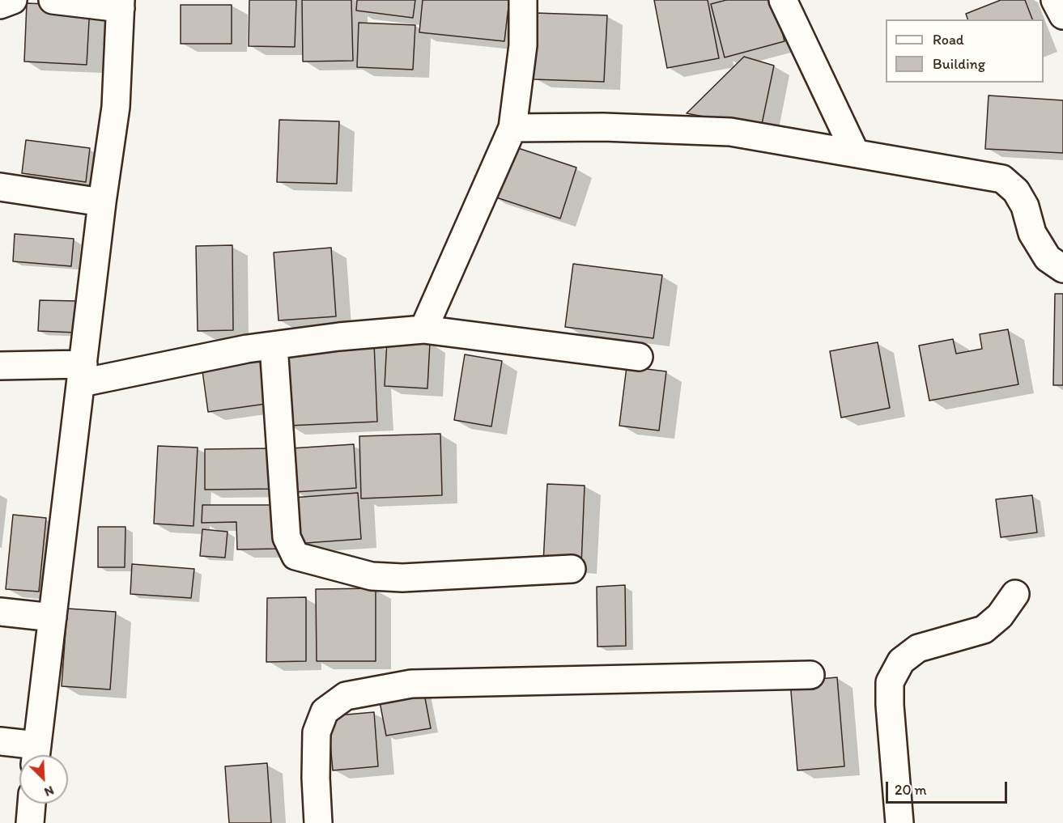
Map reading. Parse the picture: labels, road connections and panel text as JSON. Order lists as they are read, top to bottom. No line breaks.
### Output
{"legend":["Road","Building"],"scale_bar":"20 m","north":"bottom right"}
